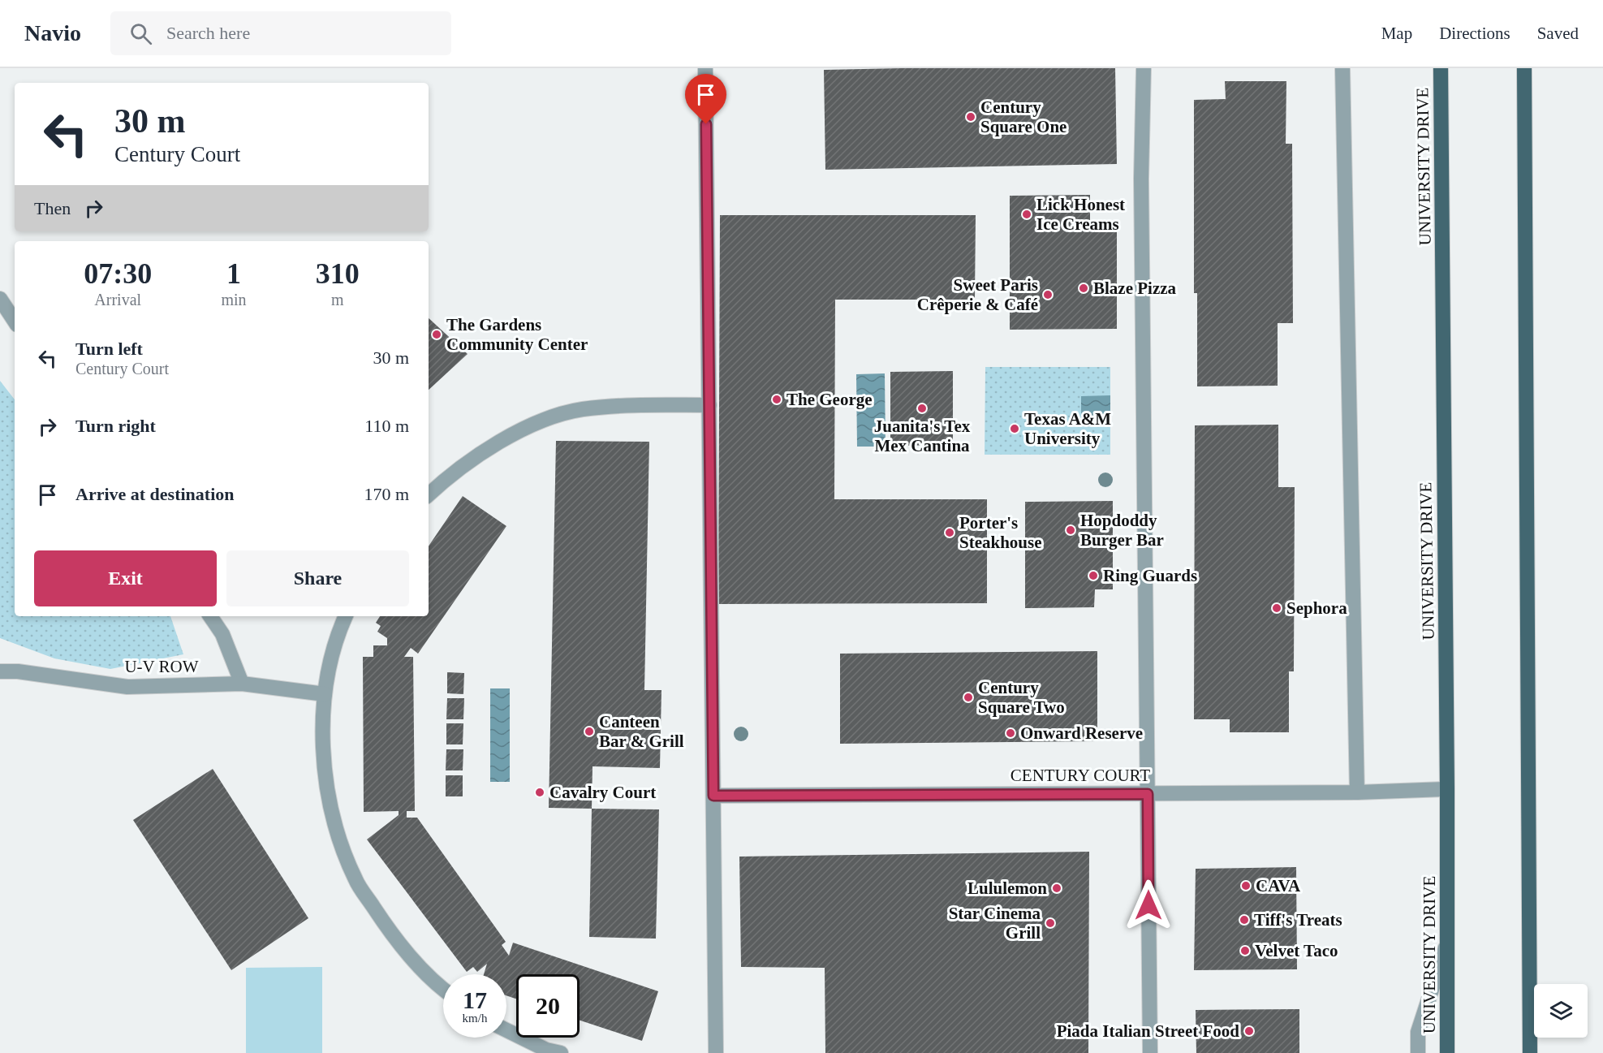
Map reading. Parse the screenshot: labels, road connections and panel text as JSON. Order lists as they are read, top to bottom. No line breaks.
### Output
{"streets":{"main road":["UNIVERSITY DRIVE"],"lane":["U-V ROW","CENTURY COURT"]},"crossings":[["UNIVERSITY DRIVE","CENTURY COURT"]],"places":["Century Square One","Lick Honest Ice Creams","Blaze Pizza","Sweet Paris Crêperie & Café","The Gardens Community Center","The George","Juanita's Tex Mex Cantina","Texas A&M University","Hopdoddy Burger Bar","Porter's Steakhouse","Ring Guards","Sephora","Century Square Two","Canteen Bar & Grill","Onward Reserve","Cavalry Court","CAVA","Lululemon","Tiff's Treats","Star Cinema Grill","Velvet Taco","Piada Italian Street Food"],"page":{"header":"Navio","search":"Search here","nav":["Map","Directions","Saved"],"turn":["30 m","Century Court"],"then":"Then","eta":["07:30","Arrival","1","min","310","m"],"list":[{"name":"Turn left","note":"Century Court","value":"30 m"},{"name":"Turn right","value":"110 m"},{"name":"Arrive at destination","value":"170 m"}],"buttons":["Exit","Share"],"speed":"17 km/h","limit":"20"}}
